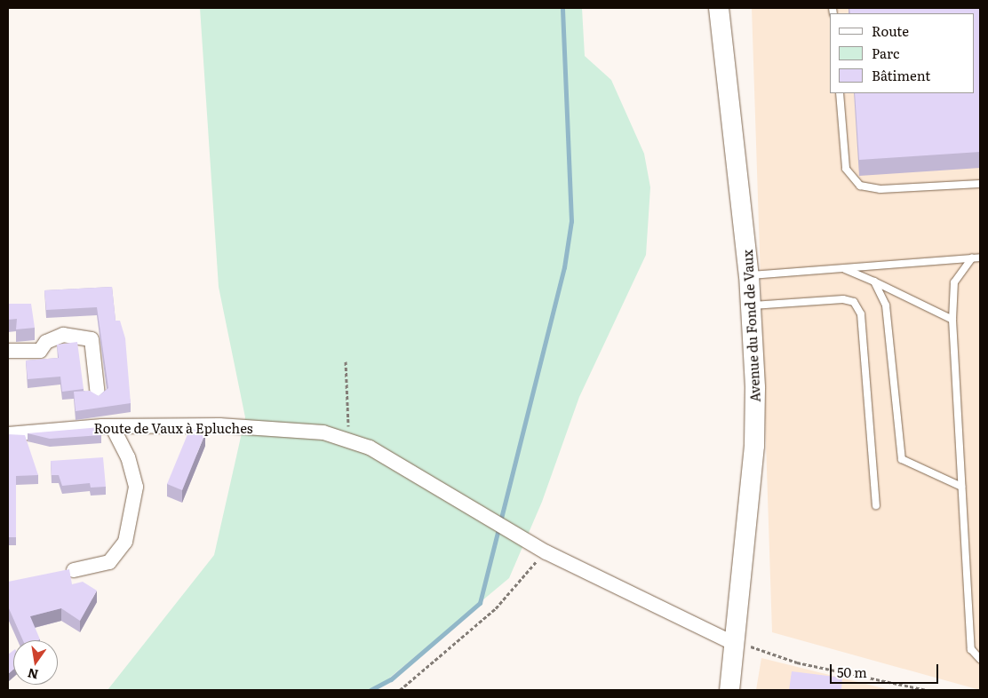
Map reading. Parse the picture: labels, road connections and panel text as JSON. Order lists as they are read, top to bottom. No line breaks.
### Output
{"streets":{"street":["Avenue du Fond de Vaux","Route de Vaux à Epluches"]},"crossings":[["Avenue du Fond de Vaux","Route de Vaux à Epluches"]],"legend":["Route","Parc","Bâtiment"],"scale_bar":"50 m","north":"bottom"}
